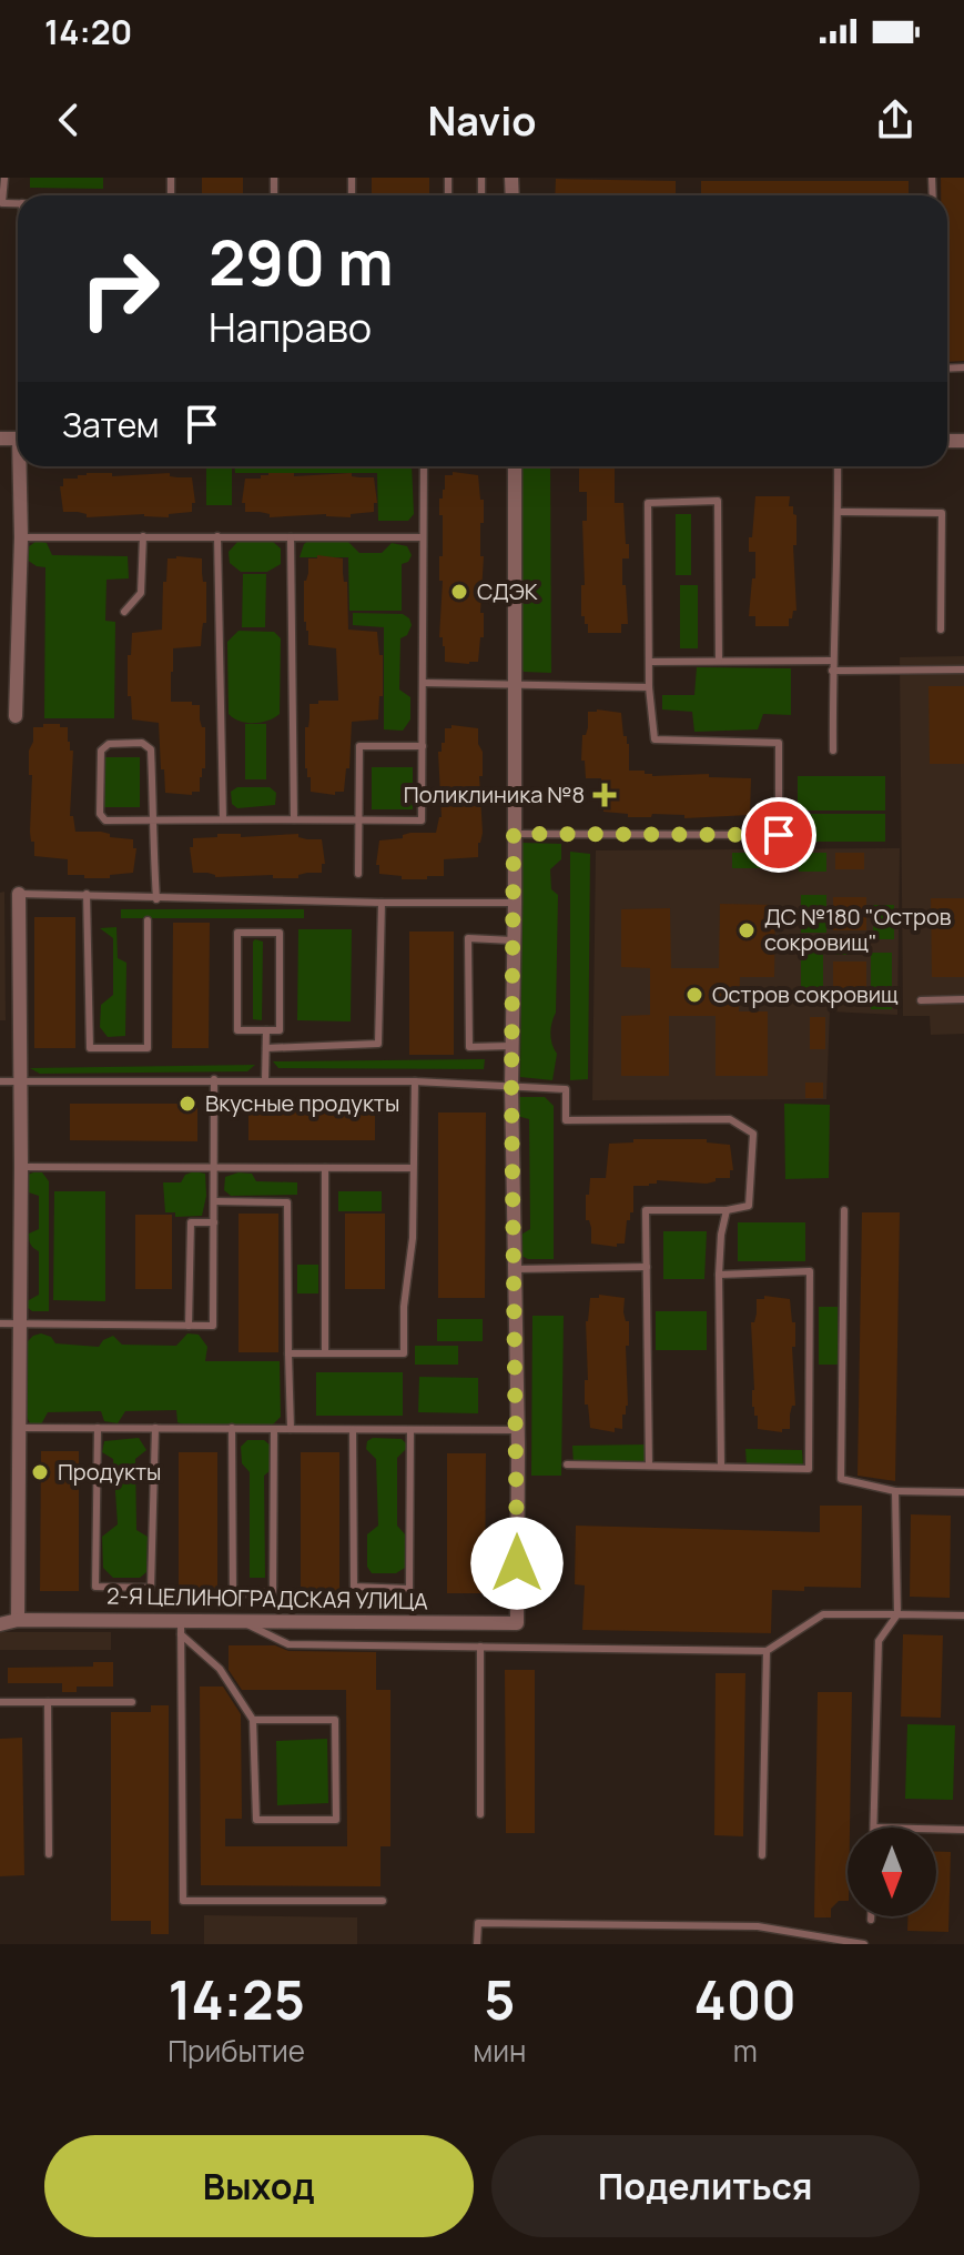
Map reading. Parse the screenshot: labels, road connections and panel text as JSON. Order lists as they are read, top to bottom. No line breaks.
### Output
{"streets":{"street":["2-Я ЦЕЛИНОГРАДСКАЯ УЛИЦА"]},"places":{"other":["СДЭК","ДС №180 \"Остров сокровищ\"","Остров сокровищ","Вкусные продукты","Продукты"],"health":["Поликлиника №8"]},"north":"bottom","page":{"status":"14:20","header":"Navio","turn":["290 m","Направо"],"then":"Затем","eta":["14:25","Прибытие","5","мин","400","m"],"buttons":["Выход","Поделиться"]}}
